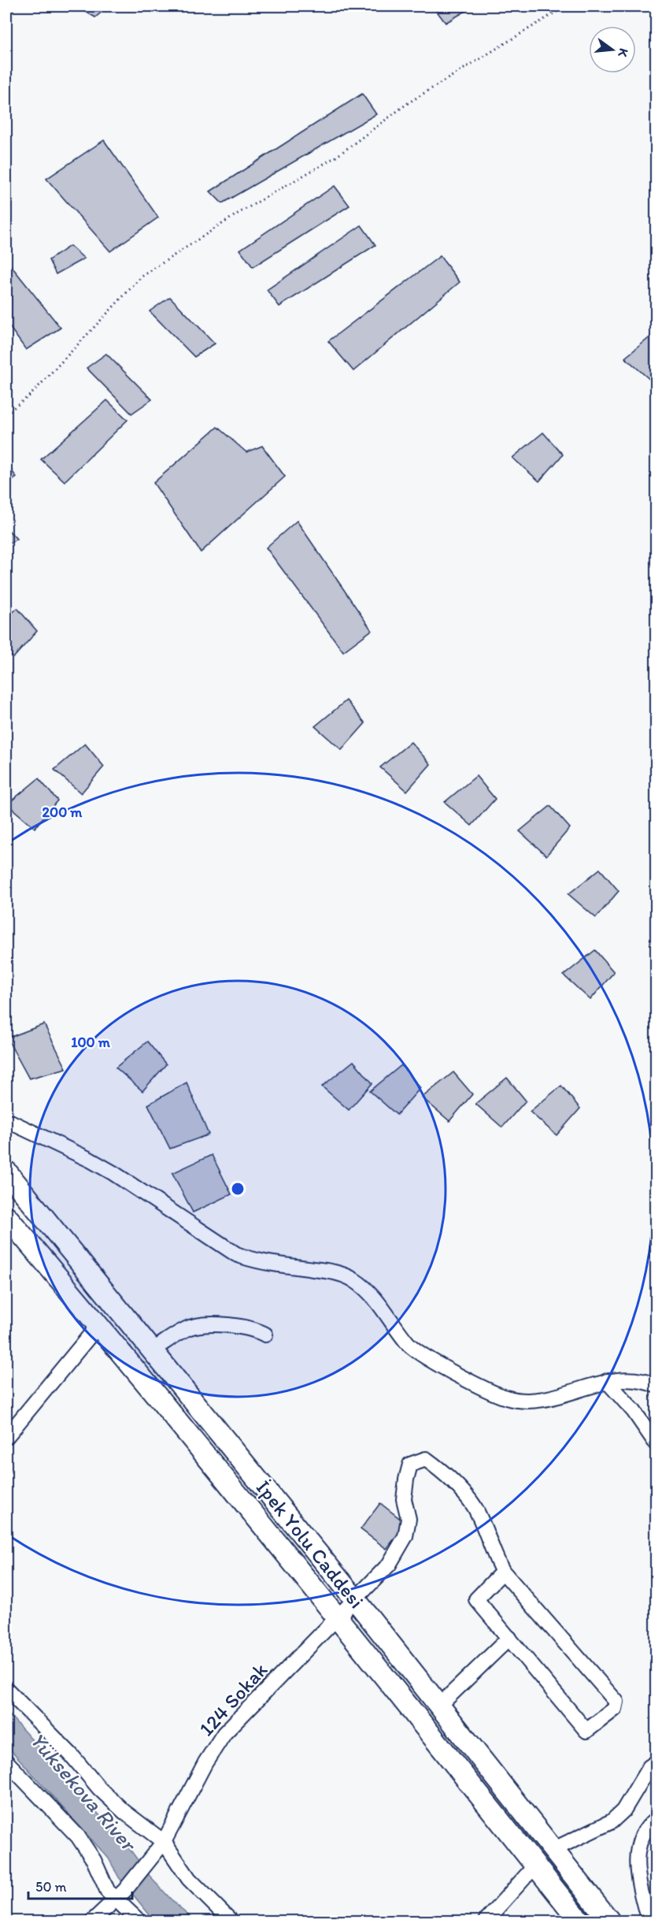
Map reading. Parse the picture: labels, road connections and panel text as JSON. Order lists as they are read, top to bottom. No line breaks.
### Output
{"streets":{"highway":["İpek Yolu Caddesi"],"street":["124 Sokak"]},"crossings":[["İpek Yolu Caddesi","124 Sokak"]],"water":["Yüksekova River"],"scale_bar":"50 m","north":"right","rings":["200 m","100 m"]}
